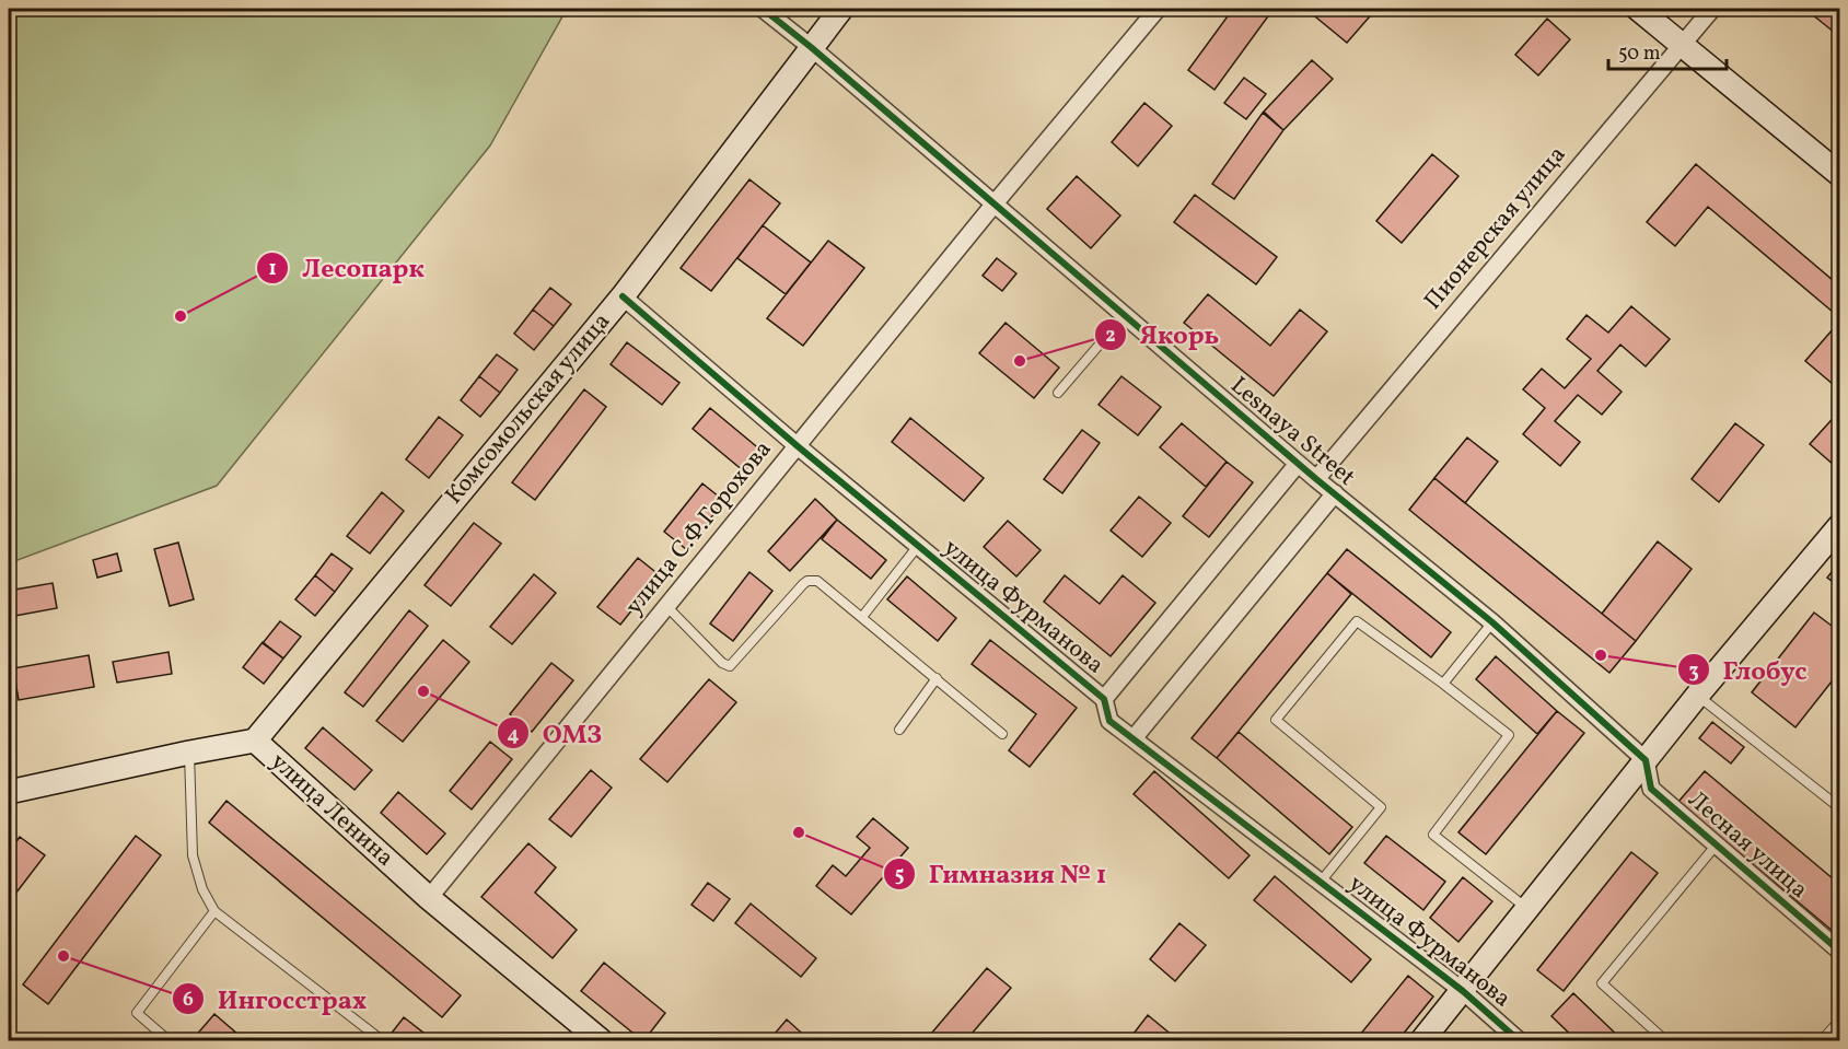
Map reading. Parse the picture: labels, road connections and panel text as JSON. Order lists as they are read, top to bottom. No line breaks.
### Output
{"streets":{"street":["Пионерская улица","Комсомольская улица","Lesnaya Street","улица С.Ф.Горохова","улица Фурманова","улица Ленина","Лесная улица"]},"crossings":[["Пионерская улица","Lesnaya Street"],["Комсомольская улица","Lesnaya Street"],["Комсомольская улица","улица Фурманова"],["Комсомольская улица","улица Ленина"],["Lesnaya Street","улица С.Ф.Горохова"],["Lesnaya Street","Лесная улица"],["улица С.Ф.Горохова","улица Фурманова"],["улица С.Ф.Горохова","улица Ленина"]],"places":["Лесопарк","Якорь","Глобус","ОМЗ","Гимназия № 1","Ингосстрах"],"scale_bar":"50 m"}
